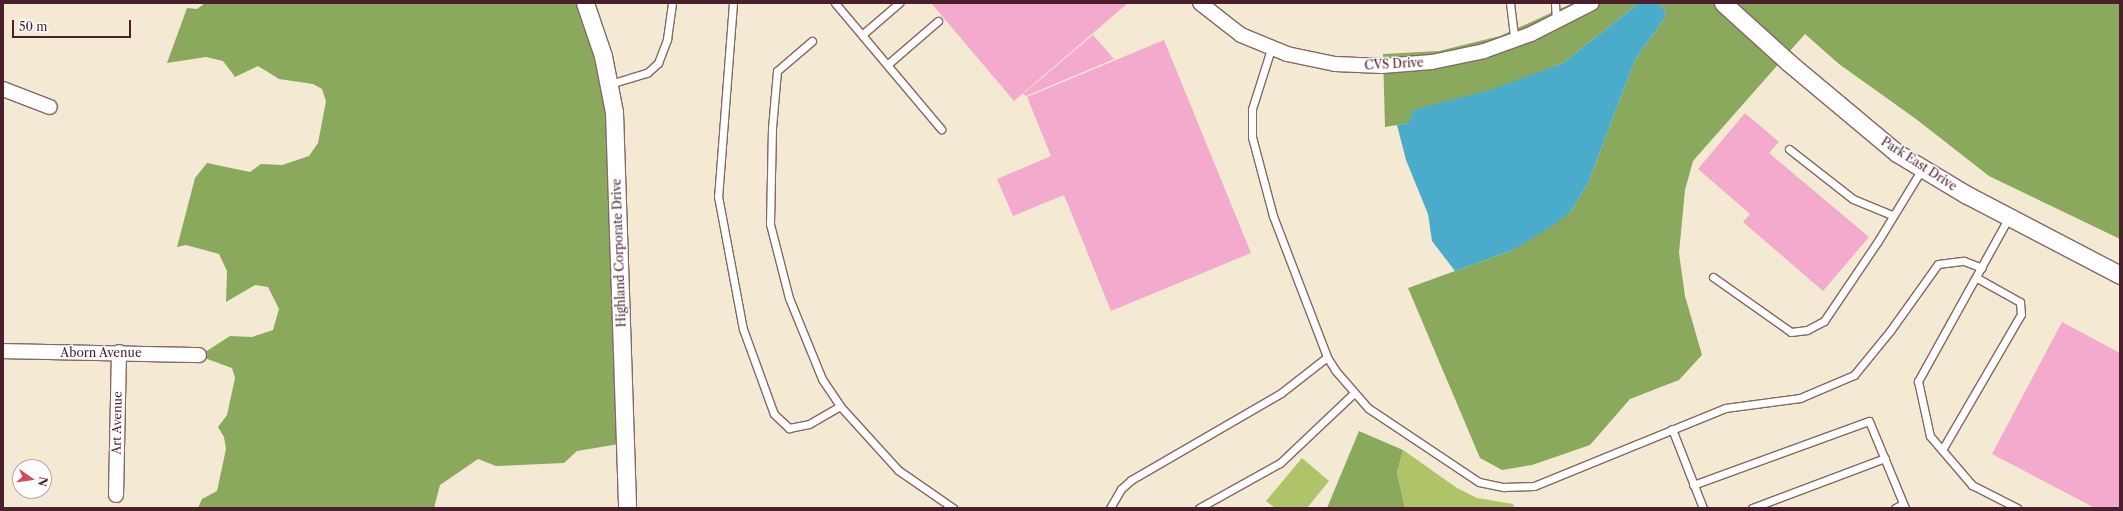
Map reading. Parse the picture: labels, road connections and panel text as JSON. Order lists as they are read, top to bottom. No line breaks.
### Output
{"streets":{"street":["CVS Drive","Park East Drive","Highland Corporate Drive","Aborn Avenue","Art Avenue"]},"crossings":[["Aborn Avenue","Art Avenue"]],"scale_bar":"50 m","north":"right"}
